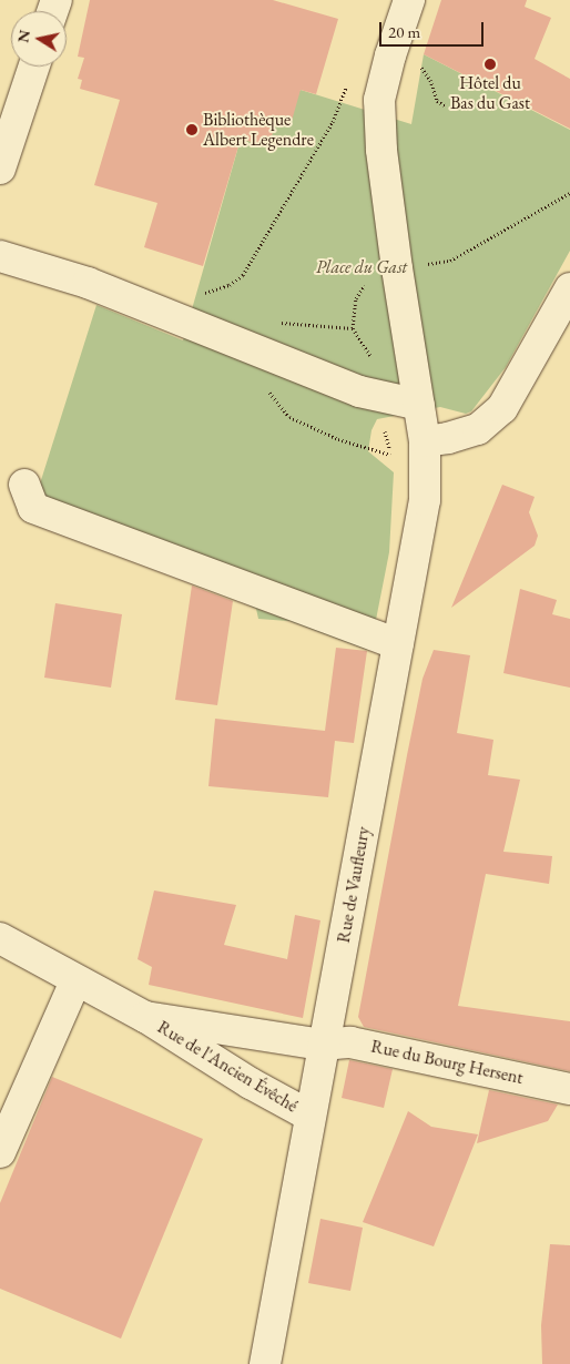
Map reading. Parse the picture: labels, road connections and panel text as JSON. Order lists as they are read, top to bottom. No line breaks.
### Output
{"streets":{"street":["Rue de Vaufleury","Rue du Bourg Hersent","Rue de l'Ancien Évêché"]},"crossings":[["Rue de Vaufleury","Rue du Bourg Hersent"],["Rue de Vaufleury","Rue de l'Ancien Évêché"],["Rue du Bourg Hersent","Rue de l'Ancien Évêché"]],"parks":["Place du Gast"],"places":["Hôtel du Bas du Gast","Bibliothèque Albert Legendre"],"scale_bar":"20 m","north":"left"}
